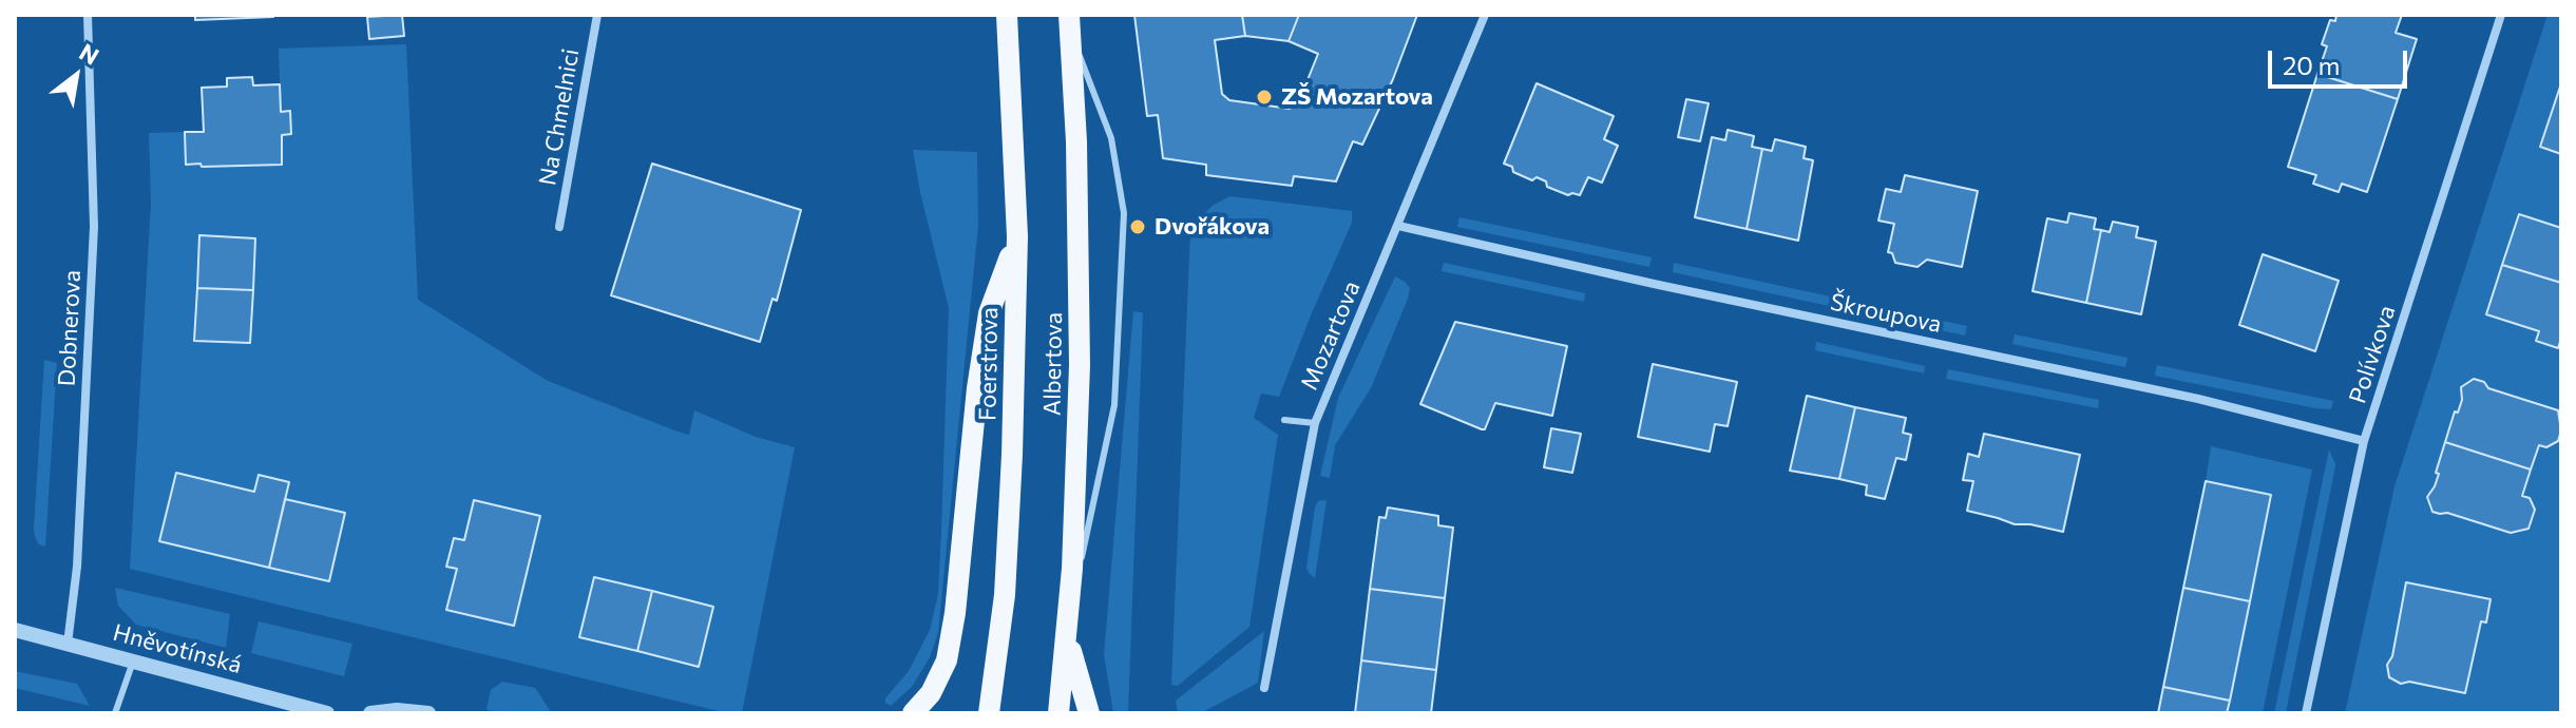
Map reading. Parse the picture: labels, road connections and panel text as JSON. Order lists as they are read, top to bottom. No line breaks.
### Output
{"streets":{"main road":["Foerstrova","Albertova"],"street":["Na Chmelnici","Škroupova","Dobnerova","Mozartova","Polívkova","Hněvotínská"]},"crossings":[["Škroupova","Mozartova"],["Škroupova","Polívkova"],["Dobnerova","Hněvotínská"]],"places":["ZŠ Mozartova","Dvořákova"],"scale_bar":"20 m","north":"top right"}
